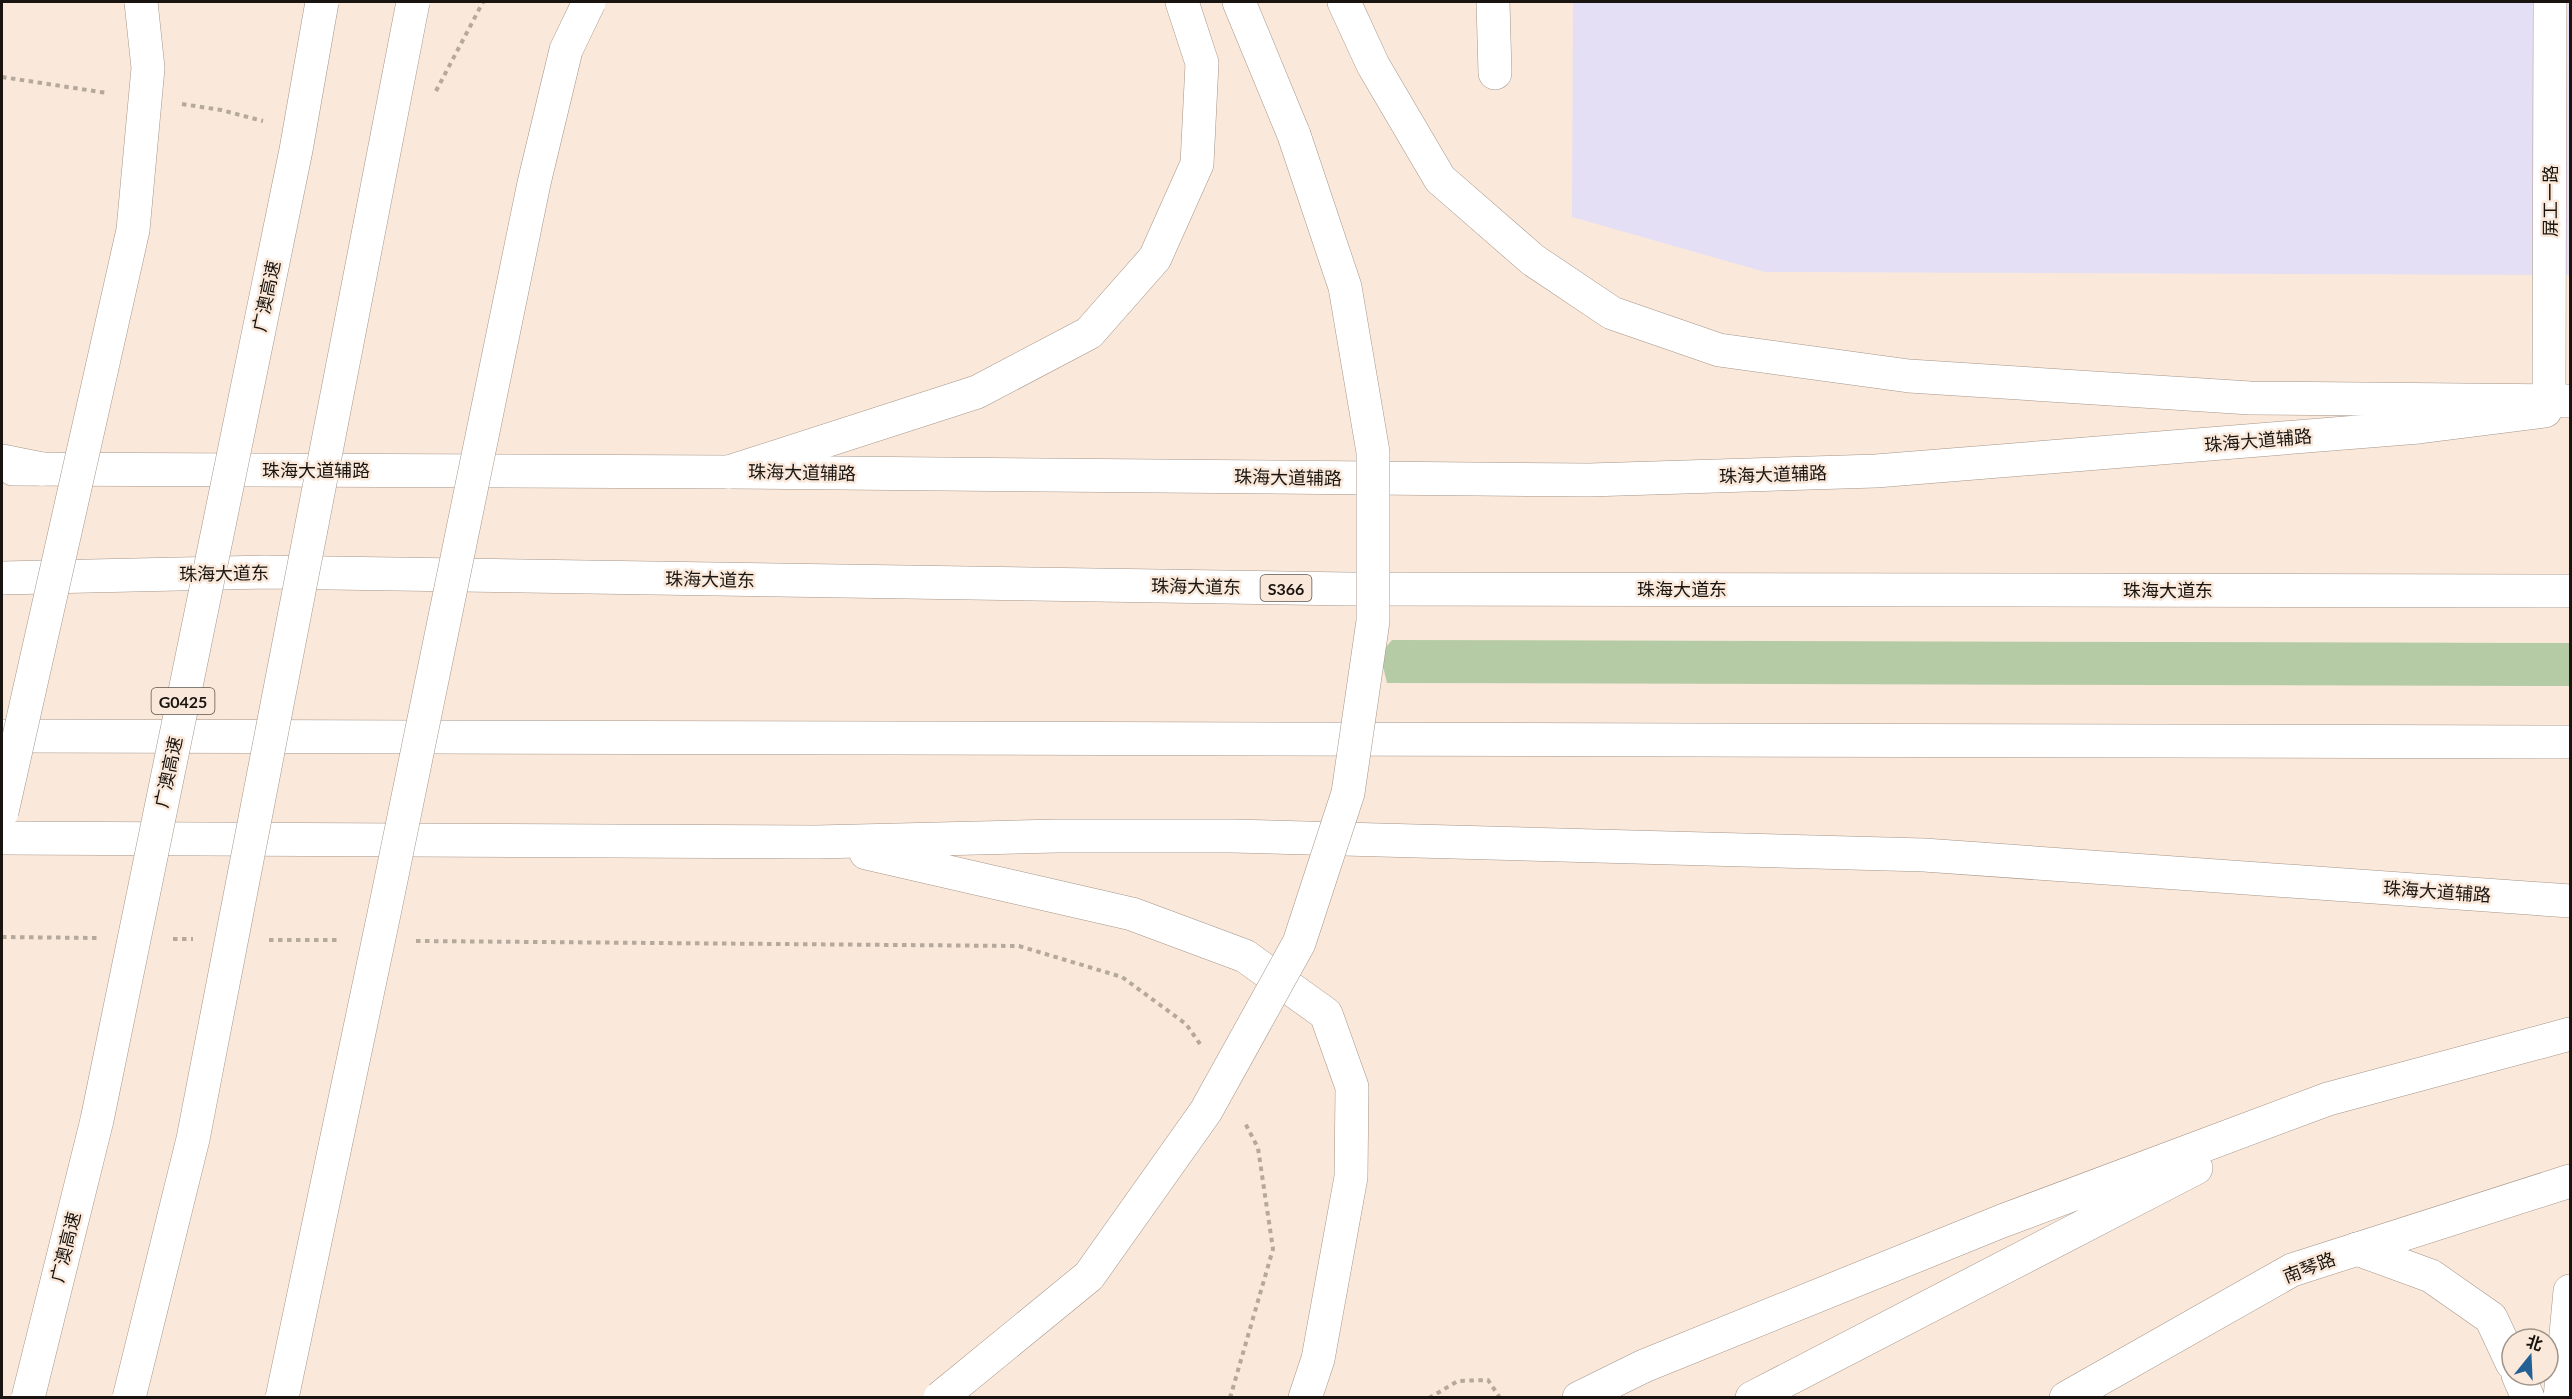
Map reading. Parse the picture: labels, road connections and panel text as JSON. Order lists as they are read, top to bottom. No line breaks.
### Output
{"streets":{"main road":["屏工一路","广澳高速","珠海大道辅路","珠海大道东","S366","G0425","南琴路"]},"crossings":[["屏工一路","珠海大道辅路"]],"north":"top"}
